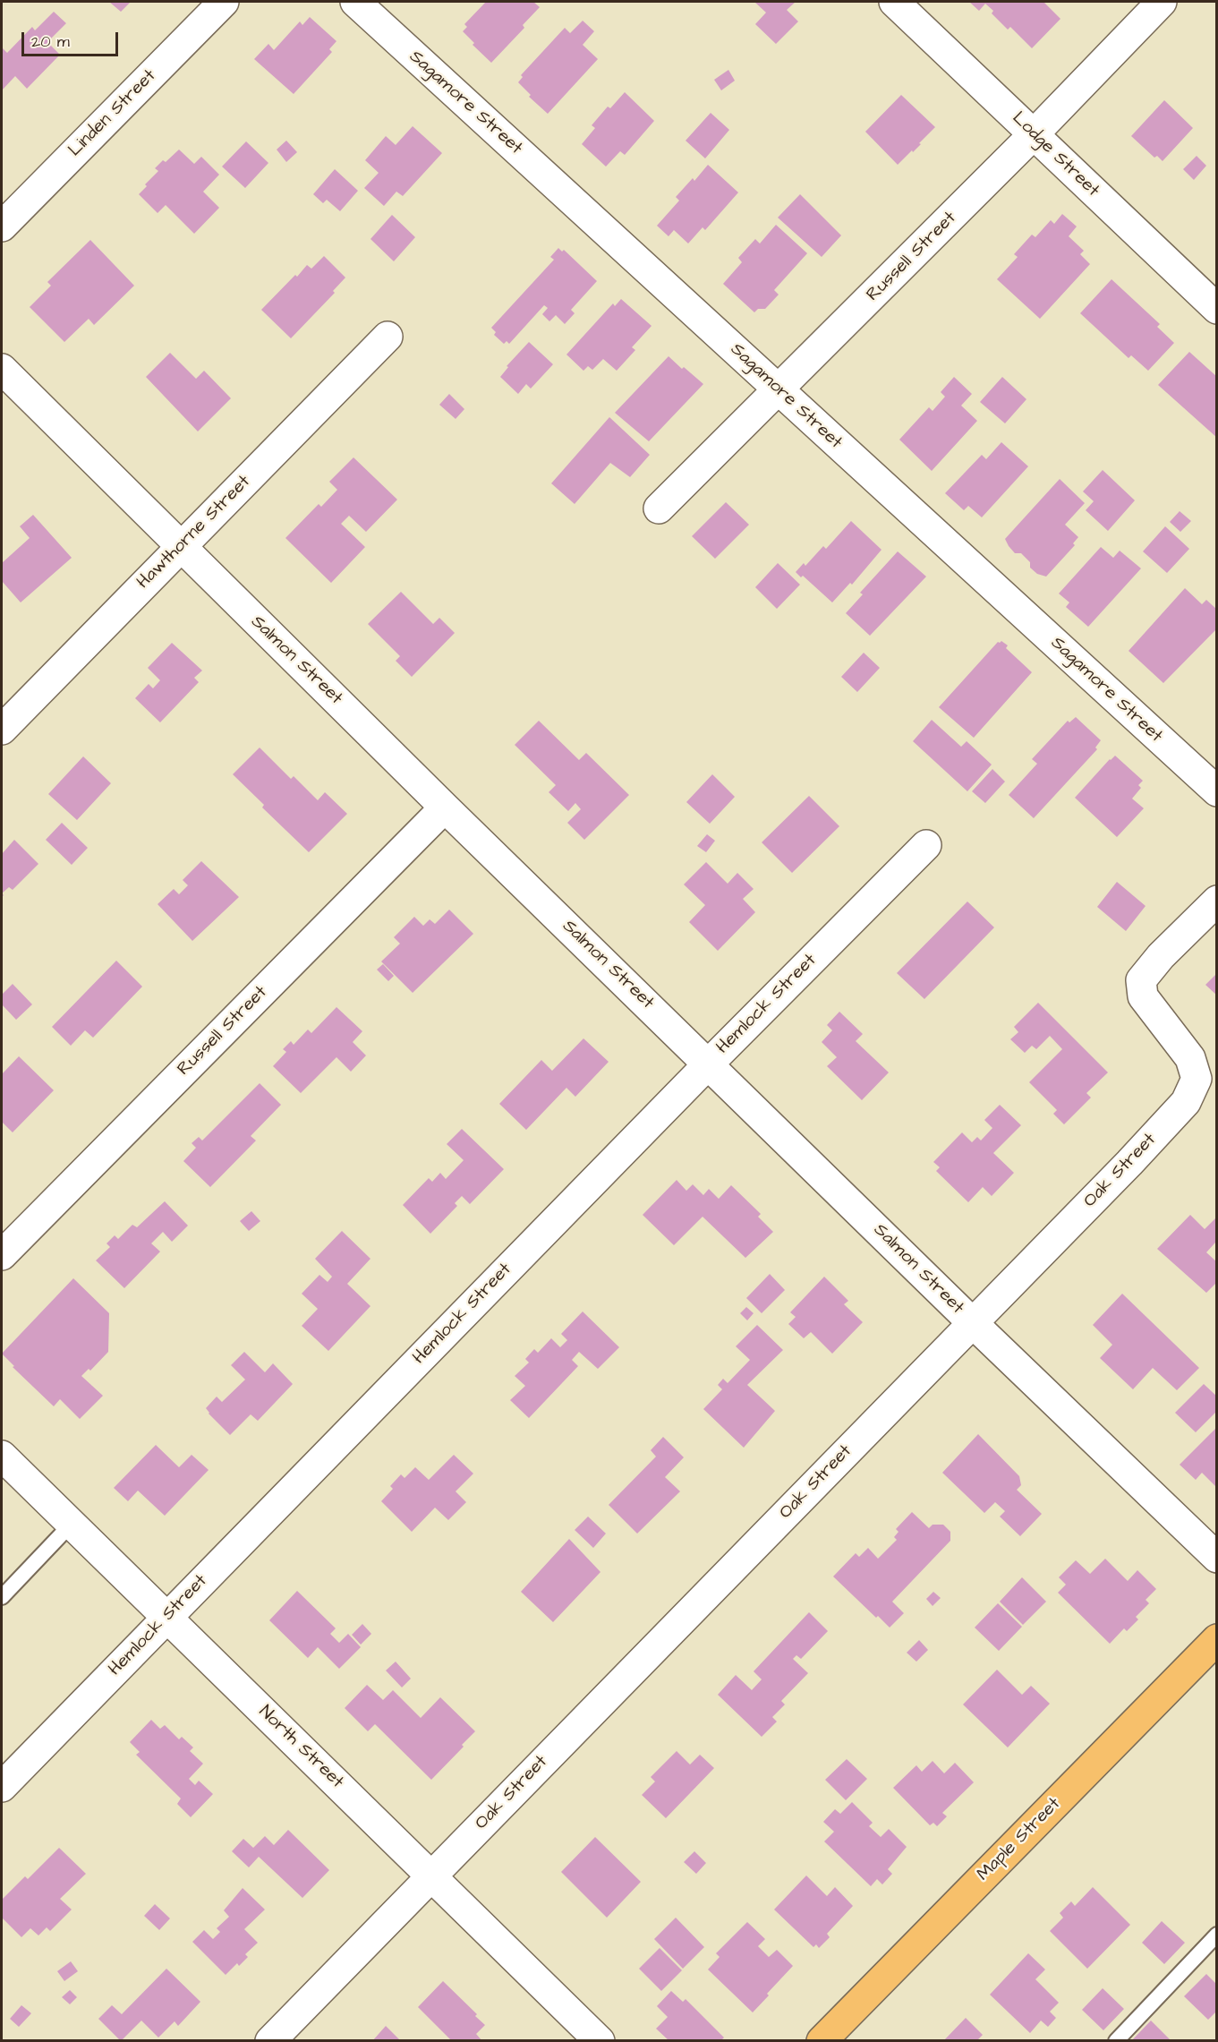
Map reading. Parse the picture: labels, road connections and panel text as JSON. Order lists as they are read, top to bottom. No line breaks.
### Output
{"streets":{"main road":["Maple Street"],"street":["Sagamore Street","Linden Street","Lodge Street","Russell Street","Hawthorne Street","Salmon Street","Hemlock Street","Oak Street","North Street"]},"crossings":[["Sagamore Street","Russell Street"],["Lodge Street","Russell Street"],["Russell Street","Salmon Street"],["Hawthorne Street","Salmon Street"],["Salmon Street","Hemlock Street"],["Salmon Street","Oak Street"],["Hemlock Street","North Street"],["Oak Street","North Street"]],"scale_bar":"20 m"}
